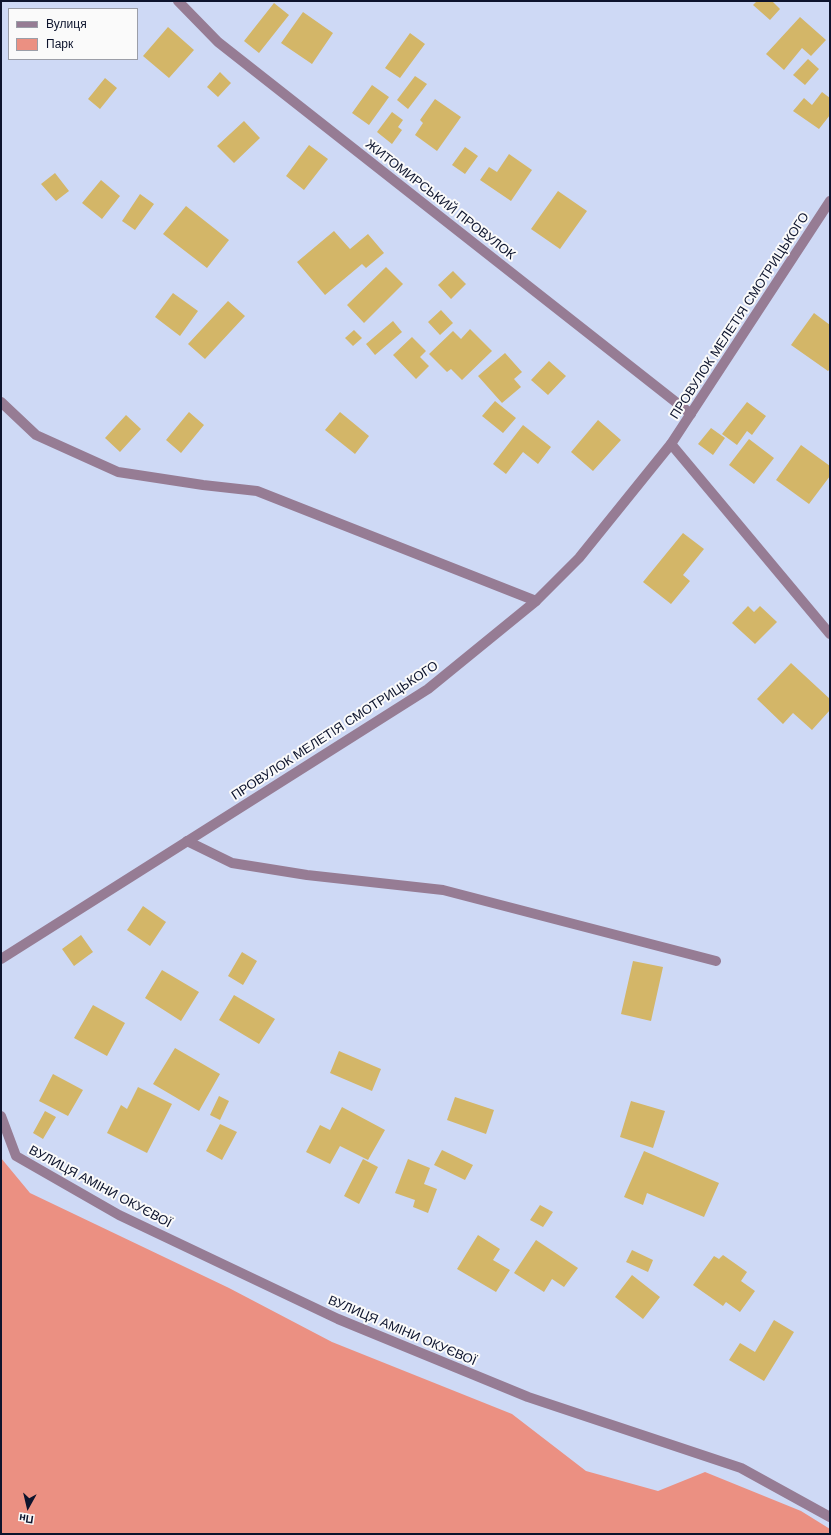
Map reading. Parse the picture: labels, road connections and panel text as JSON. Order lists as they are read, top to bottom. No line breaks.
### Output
{"streets":{"street":["ЖИТОМИРСЬКИЙ ПРОВУЛОК","ПРОВУЛОК МЕЛЕТІЯ СМОТРИЦЬКОГО","ВУЛИЦЯ АМІНИ ОКУЄВОЇ"]},"crossings":[["ЖИТОМИРСЬКИЙ ПРОВУЛОК","ПРОВУЛОК МЕЛЕТІЯ СМОТРИЦЬКОГО"]],"legend":["Вулиця","Парк"],"north":"bottom"}
